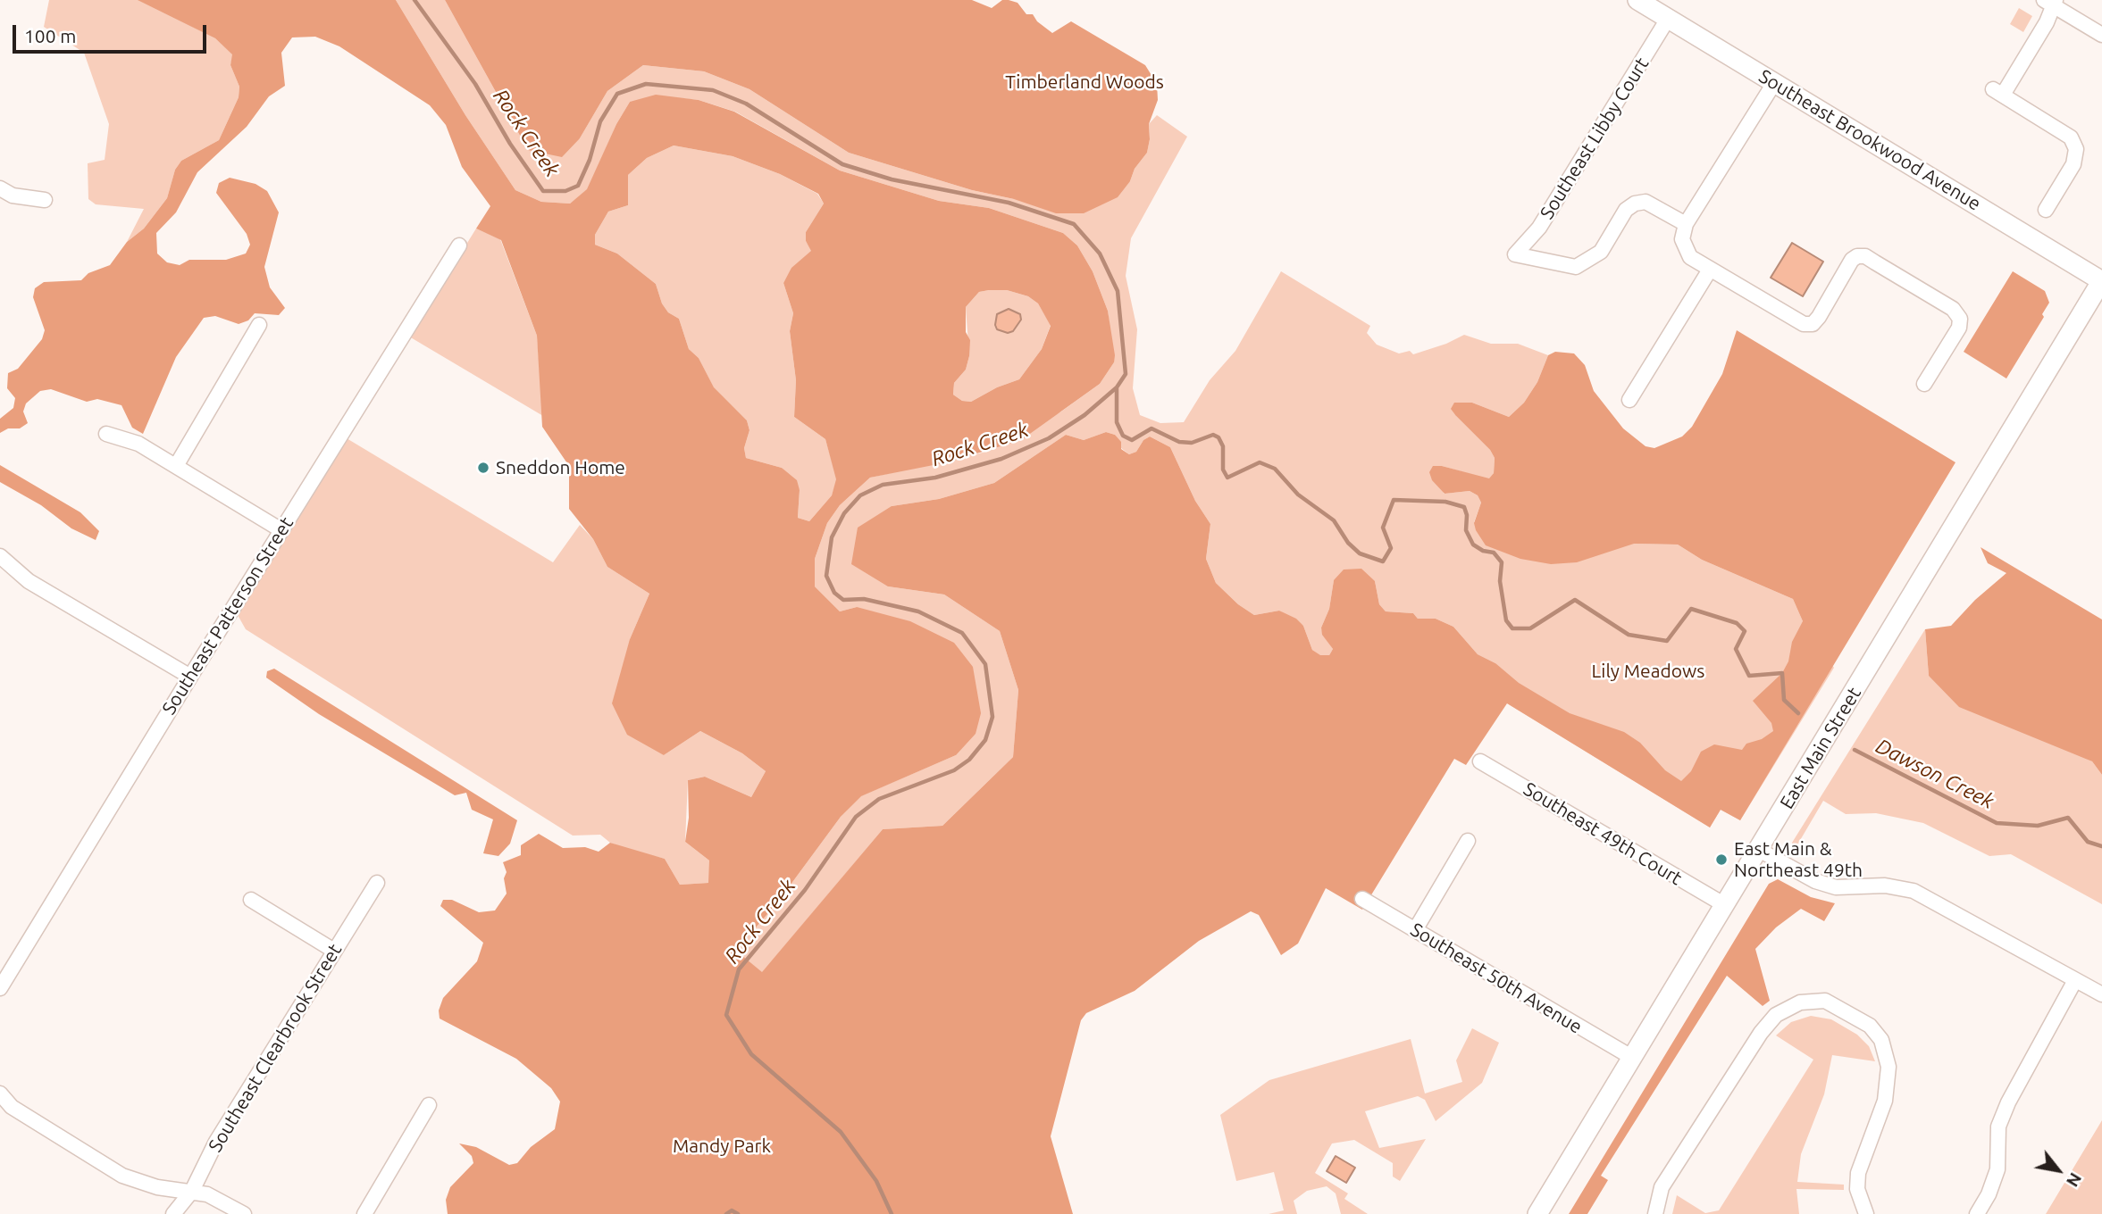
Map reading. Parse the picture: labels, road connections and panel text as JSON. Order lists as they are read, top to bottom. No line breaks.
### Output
{"streets":{"main road":["Southeast Brookwood Avenue","East Main Street"],"street":["Southeast Libby Court","Southeast Patterson Street","Southeast 49th Court","Southeast 50th Avenue","Southeast Clearbrook Street"]},"crossings":[["Southeast Libby Court","Southeast Brookwood Avenue"],["Southeast Brookwood Avenue","East Main Street"],["East Main Street","Southeast 49th Court"],["East Main Street","Southeast 50th Avenue"]],"water":["Rock Creek","Dawson Creek"],"parks":["Timberland Woods","Lily Meadows","Mandy Park"],"places":["Sneddon Home","East Main & Northeast 49th"],"scale_bar":"100 m","north":"bottom right"}
